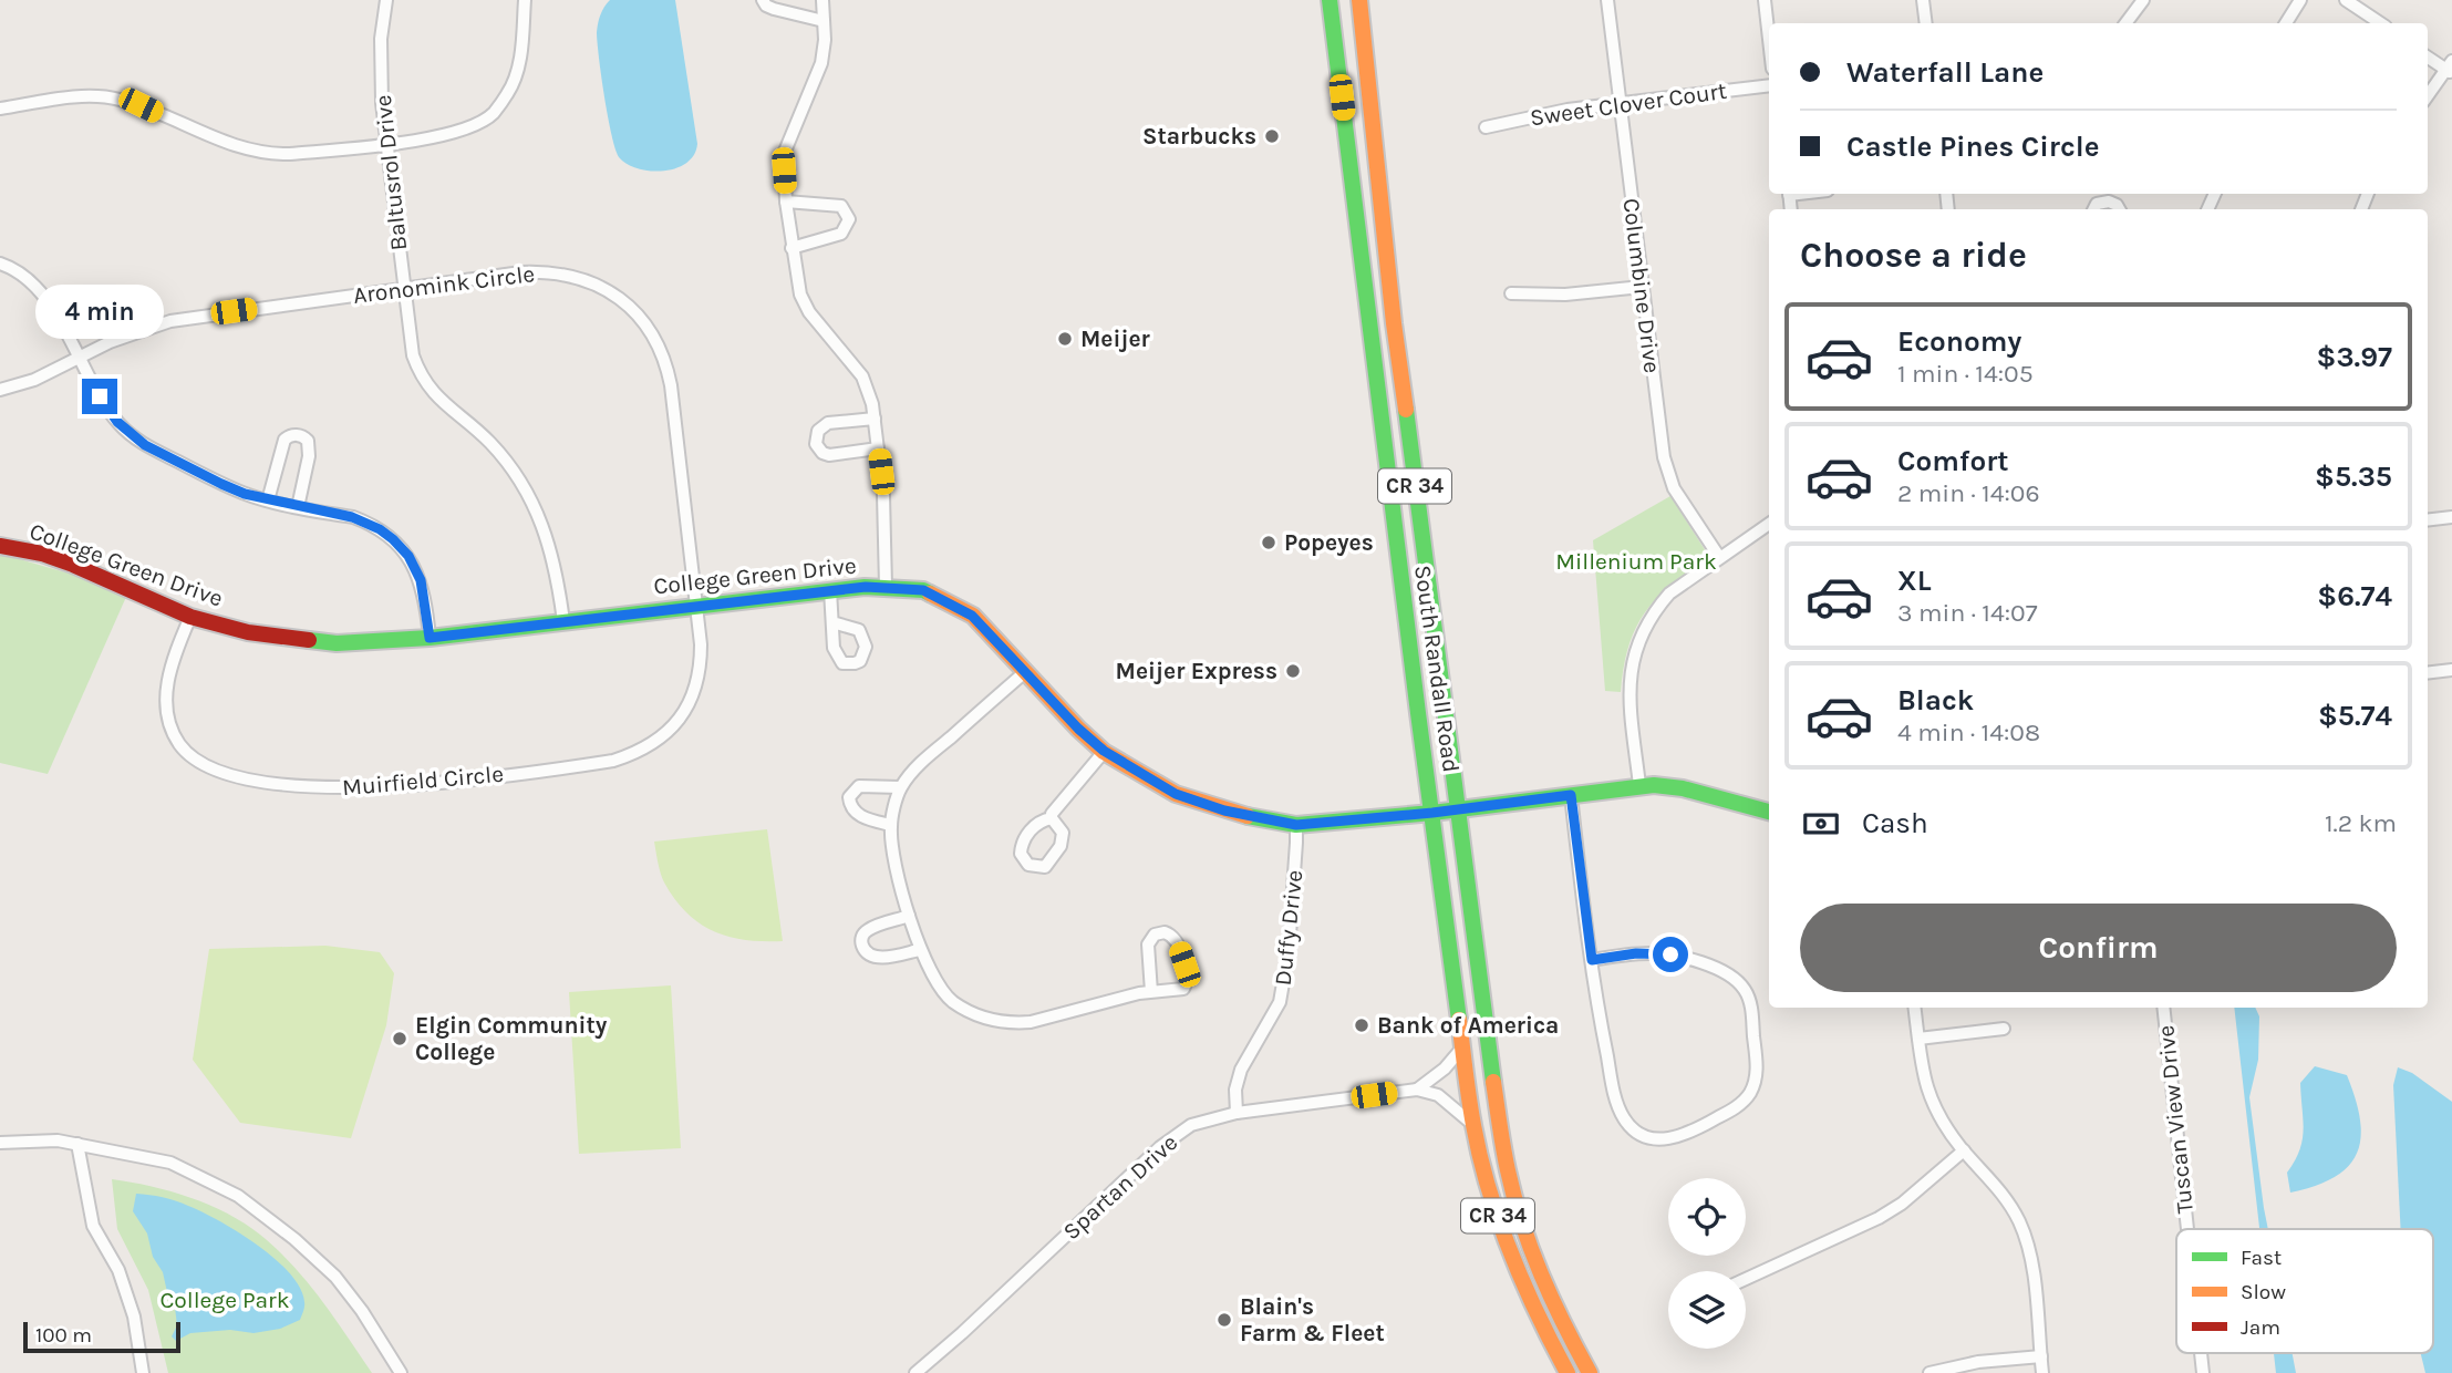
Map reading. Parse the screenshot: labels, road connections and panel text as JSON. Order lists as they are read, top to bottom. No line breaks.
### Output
{"streets":{"main road":["CR 34","College Green Drive","South Randall Road"],"street":["Sweet Clover Court","Baltusrol Drive","Aronomink Circle","Columbine Drive","Muirfield Circle","Duffy Drive","Tuscan View Drive","Spartan Drive"]},"crossings":[["Sweet Clover Court","Columbine Drive"],["Baltusrol Drive","Aronomink Circle"],["Baltusrol Drive","College Green Drive"],["Aronomink Circle","College Green Drive"],["Aronomink Circle","Muirfield Circle"],["College Green Drive","South Randall Road"],["College Green Drive","Muirfield Circle"],["College Green Drive","Duffy Drive"],["Duffy Drive","Spartan Drive"]],"parks":["Millenium Park","College Park"],"places":["Starbucks","Meijer","Popeyes","Meijer Express","Bank of America","Elgin Community College","Blain's Farm & Fleet"],"legend":["Fast","Slow","Jam"],"scale_bar":"100 m","page":{"banner":["Waterfall Lane","Castle Pines Circle"],"heading":"Choose a ride","bubble":"4 min","list":[{"name":"Economy","note":"1 min · 14:05","value":"$3.97"},{"name":"Comfort","note":"2 min · 14:06","value":"$5.35"},{"name":"XL","note":"3 min · 14:07","value":"$6.74"},{"name":"Black","note":"4 min · 14:08","value":"$5.74"}],"pay":["Cash","1.2 km"],"buttons":"Confirm","scale":"100 m"}}
